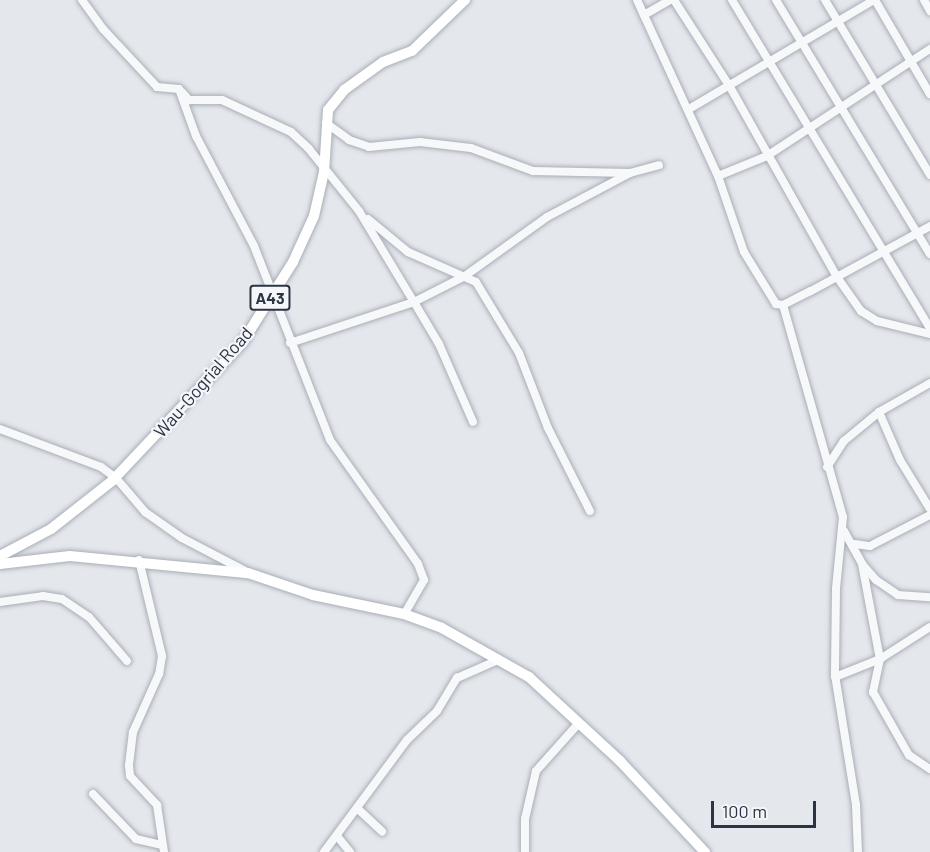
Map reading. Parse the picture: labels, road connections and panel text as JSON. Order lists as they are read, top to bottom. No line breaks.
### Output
{"streets":{"main road":["A43","Wau-Gogrial Road"]},"scale_bar":"100 m"}
